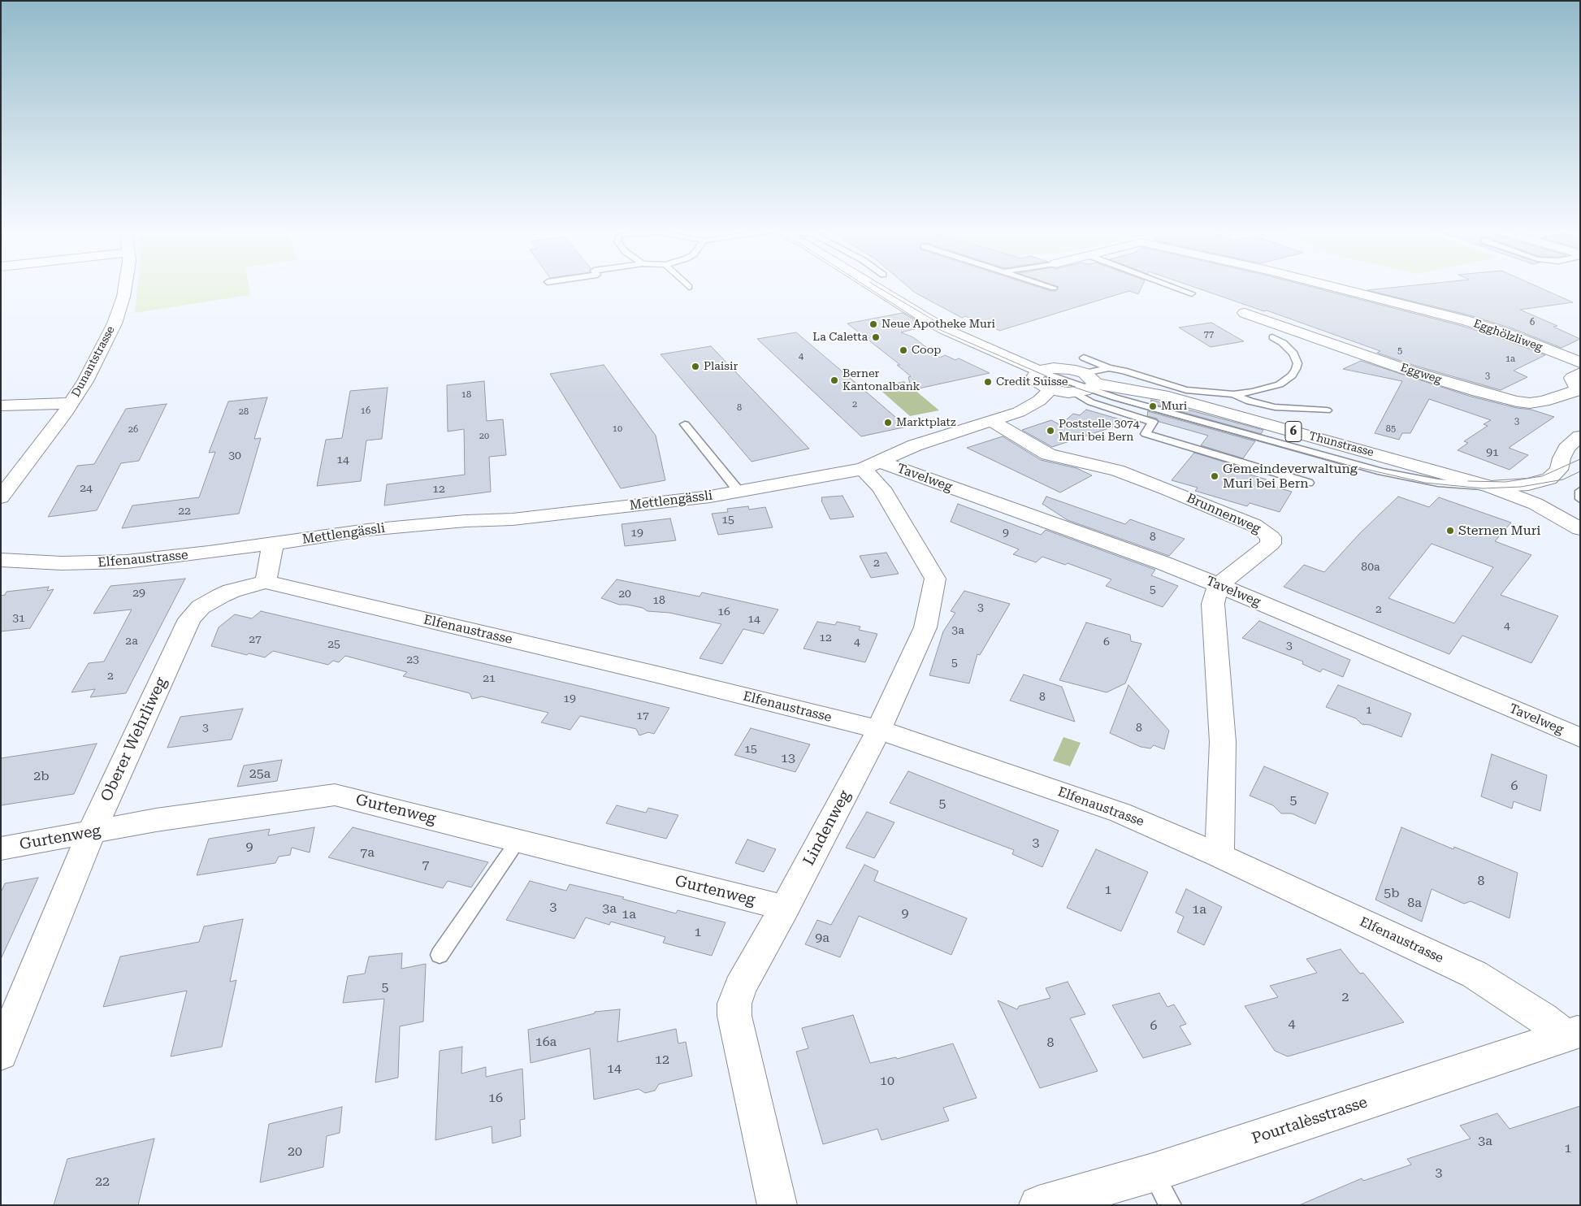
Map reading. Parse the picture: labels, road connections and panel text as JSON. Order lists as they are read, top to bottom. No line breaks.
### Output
{"streets":{"street":["Egghölzliweg","Dunantstrasse","Eggweg","6","Thunstrasse","Tavelweg","Mettlengässli","Brunnenweg","Elfenaustrasse","Oberer Wehrliweg","Gurtenweg","Lindenweg","Pourtalèsstrasse"]},"crossings":[["Tavelweg","Mettlengässli"],["Tavelweg","Brunnenweg"],["Tavelweg","Lindenweg"],["Mettlengässli","Brunnenweg"],["Mettlengässli","Elfenaustrasse"],["Mettlengässli","Lindenweg"],["Elfenaustrasse","Oberer Wehrliweg"],["Elfenaustrasse","Lindenweg"],["Elfenaustrasse","Pourtalèsstrasse"],["Oberer Wehrliweg","Gurtenweg"],["Gurtenweg","Lindenweg"]],"places":["Neue Apotheke Muri","La Caletta","Coop","Plaisir","Berner Kantonalbank","Credit Suisse","Muri","Marktplatz","Poststelle 3074 Muri bei Bern","Gemeindeverwaltung Muri bei Bern","Sternen Muri"],"house_numbers":["6","77","5","4","1a","3","18","2","8","16","28","3","10","85","26","20","91","30","14","24","12","22","15","19","9","8","2","80a","5","29","20","18","3","2","16","31","14","4","3a","12","27","2a","4","6","25","3","23","5","2","21","8","19","1","17","3","8","15","13","25a","2b","6","5","5","3","9","7a","7","8","1","5b","8a","3","3a","1a","9","1a","1","9a","5","2","4","6","16a","8","12","14","10","16","3a","1","20","3","22"]}
